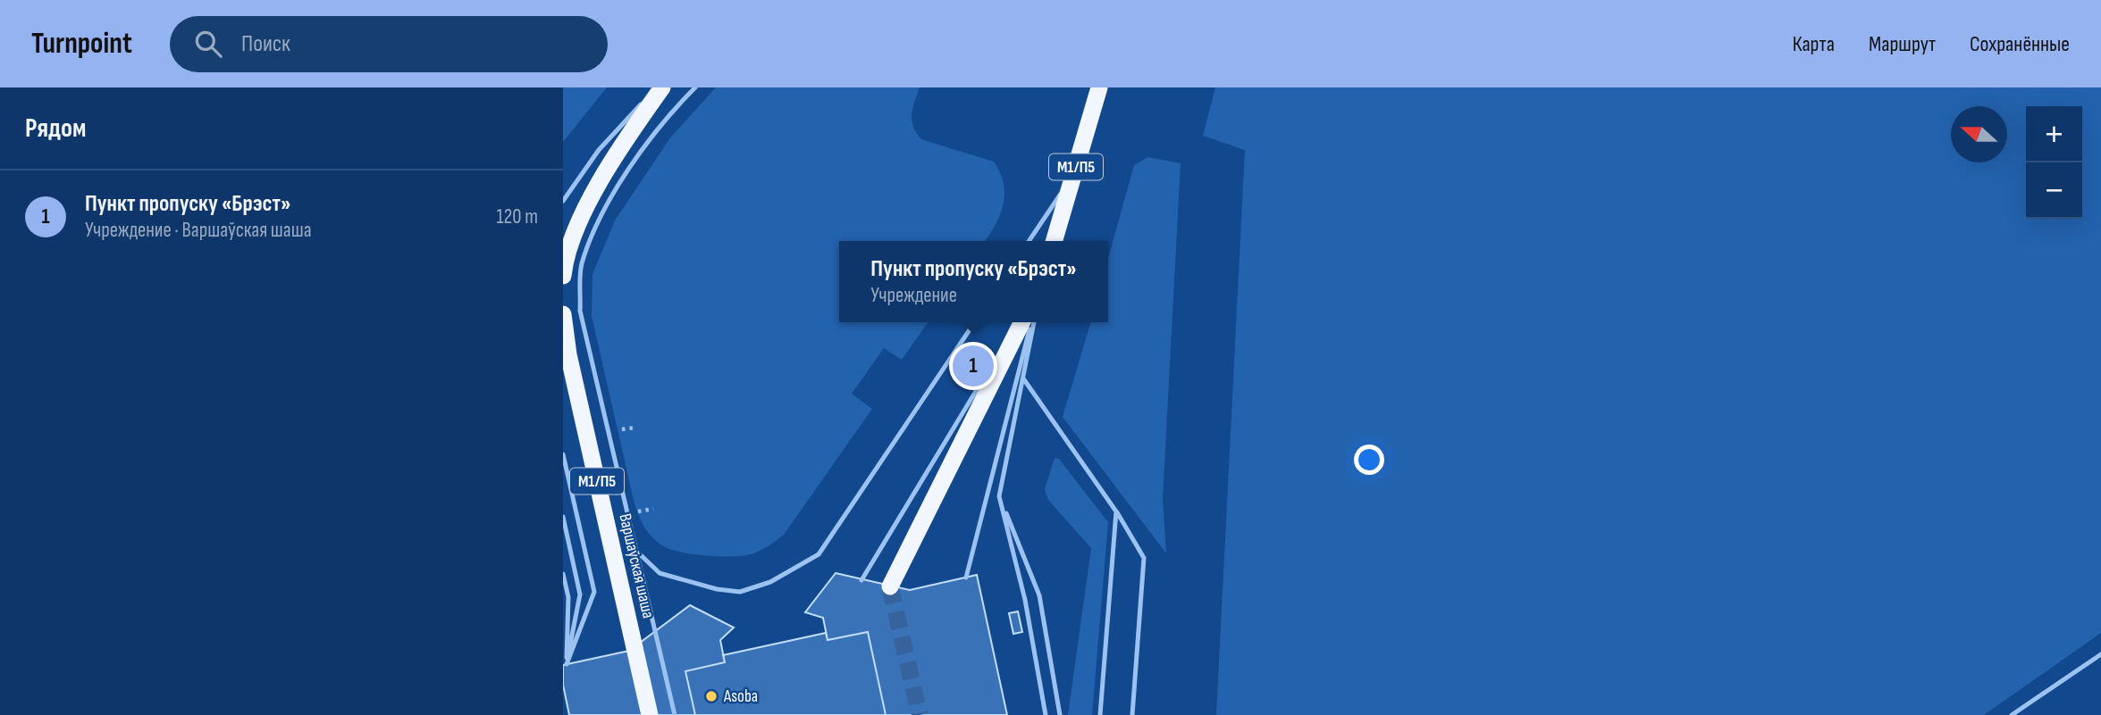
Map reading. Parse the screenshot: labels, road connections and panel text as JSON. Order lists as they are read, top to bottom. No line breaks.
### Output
{"streets":{"highway":["М1/П5","Варшаўская шаша"]},"places":["Asoba"],"north":"left","page":{"header":"Turnpoint","search":"Поиск","nav":["Карта","Маршрут","Сохранённые"],"heading":"Рядом","map_buttons":["+","−"],"list":[{"mark":"1","name":"Пункт пропуску «Брэст»","note":"Учреждение · Варшаўская шаша","value":"120 m"}],"popup":["Пункт пропуску «Брэст»","Учреждение"],"pins":"1"}}
